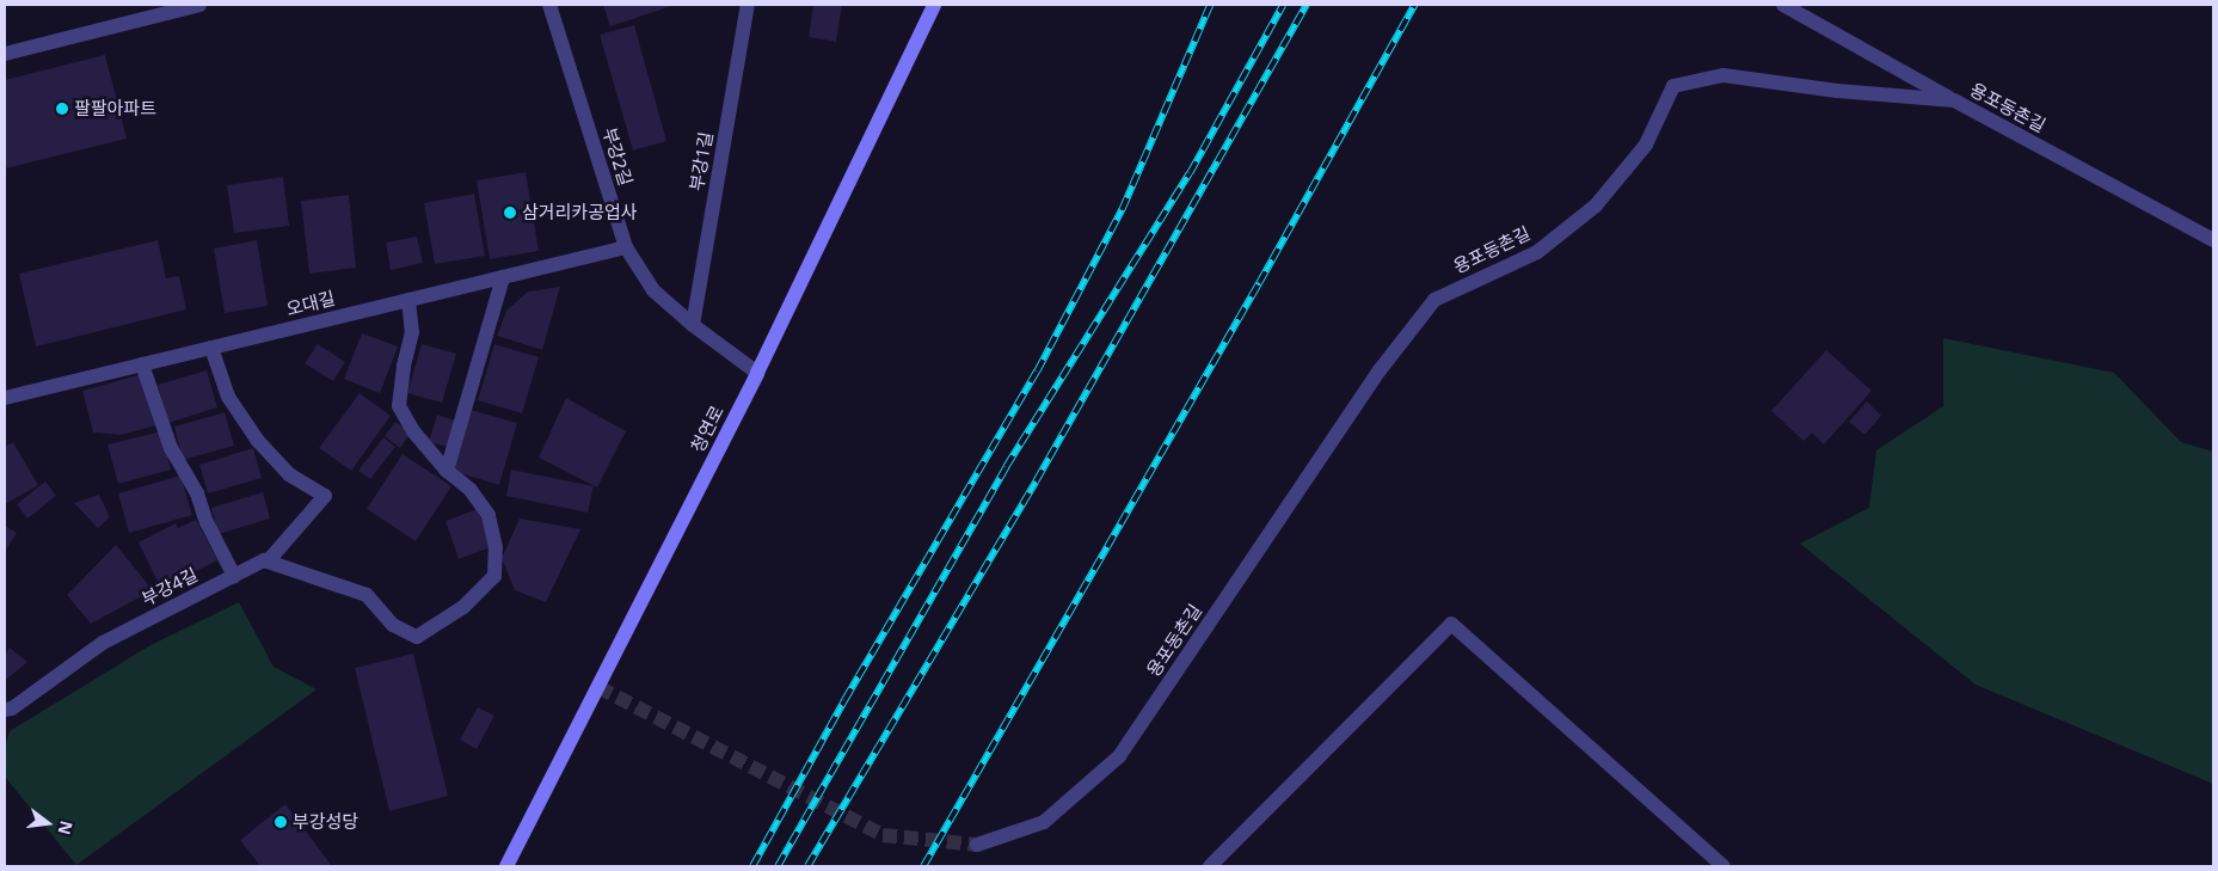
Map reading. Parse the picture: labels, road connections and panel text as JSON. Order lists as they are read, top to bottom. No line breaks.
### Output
{"streets":{"main road":["청연로"],"street":["용포동촌길","부강2길","부강1길","오대길","부강4길"]},"crossings":[["부강2길","부강1길"],["부강2길","오대길"],["부강2길","청연로"]],"places":["팔팔아파트","삼거리카공업사","부강성당"],"north":"right"}
